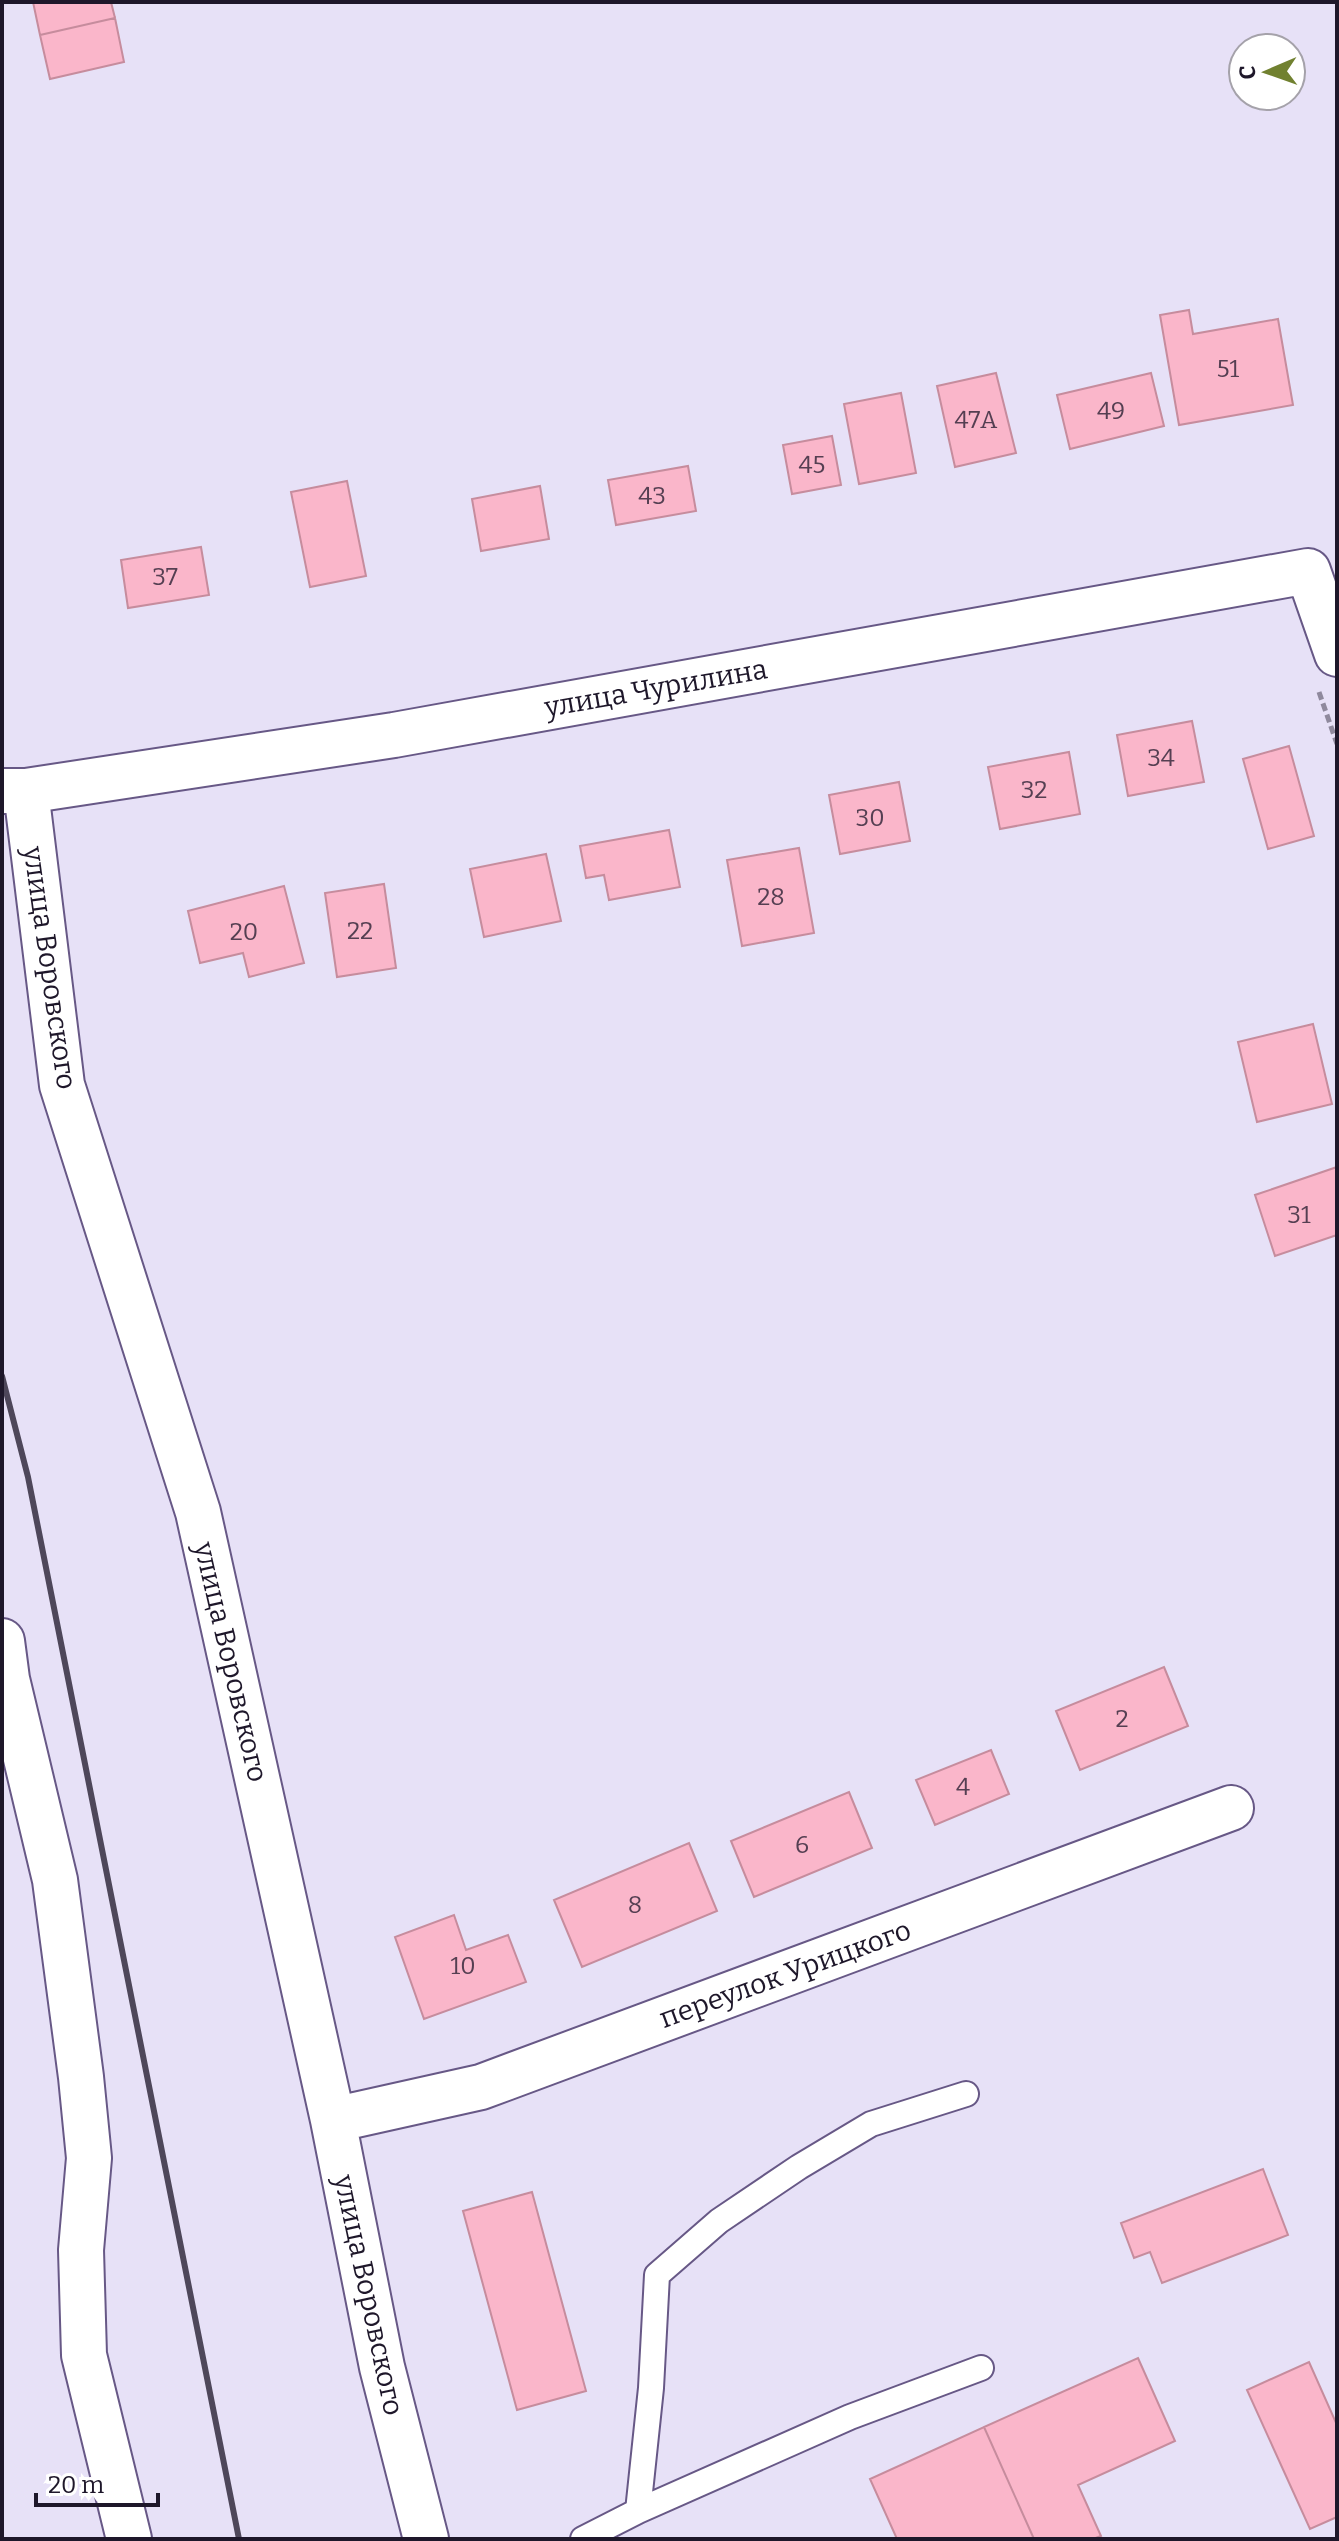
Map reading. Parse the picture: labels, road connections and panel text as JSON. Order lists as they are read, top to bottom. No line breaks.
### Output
{"streets":{"street":["улица Чурилина","улица Воровского","переулок Урицкого"]},"crossings":[["улица Чурилина","улица Воровского"],["улица Воровского","переулок Урицкого"]],"house_numbers":["51","49","47А","45","43","37","34","32","30","28","22","20","31","2","4","6","8","10"],"scale_bar":"20 m","north":"left"}
